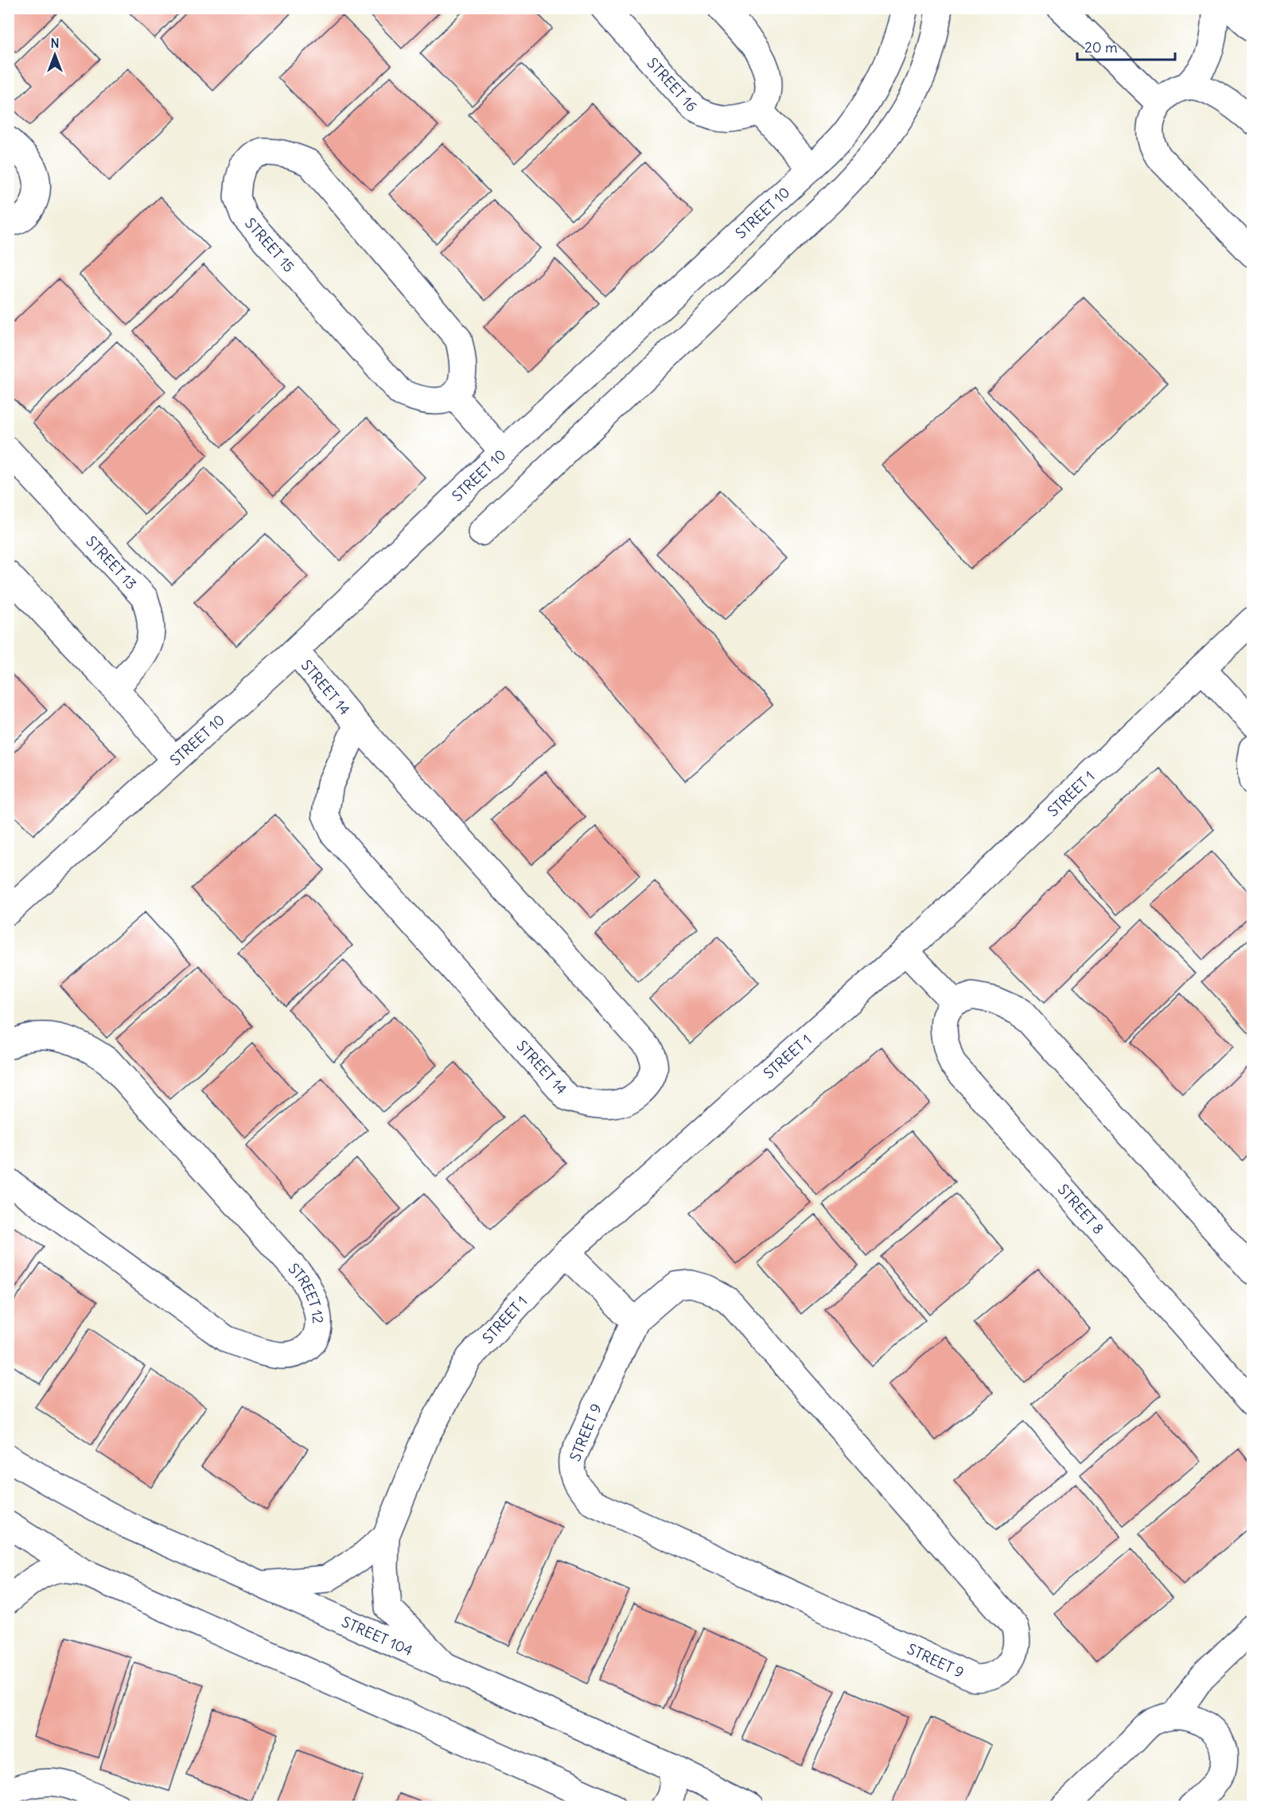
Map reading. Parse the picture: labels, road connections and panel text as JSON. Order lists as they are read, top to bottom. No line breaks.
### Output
{"streets":{"street":["STREET 16","STREET 10","STREET 15","STREET 13","STREET 14","STREET 1","STREET 8","STREET 12","STREET 9","STREET 104"]},"crossings":[["STREET 10","STREET 14"],["STREET 1","STREET 104"]],"scale_bar":"20 m","north":"top"}
